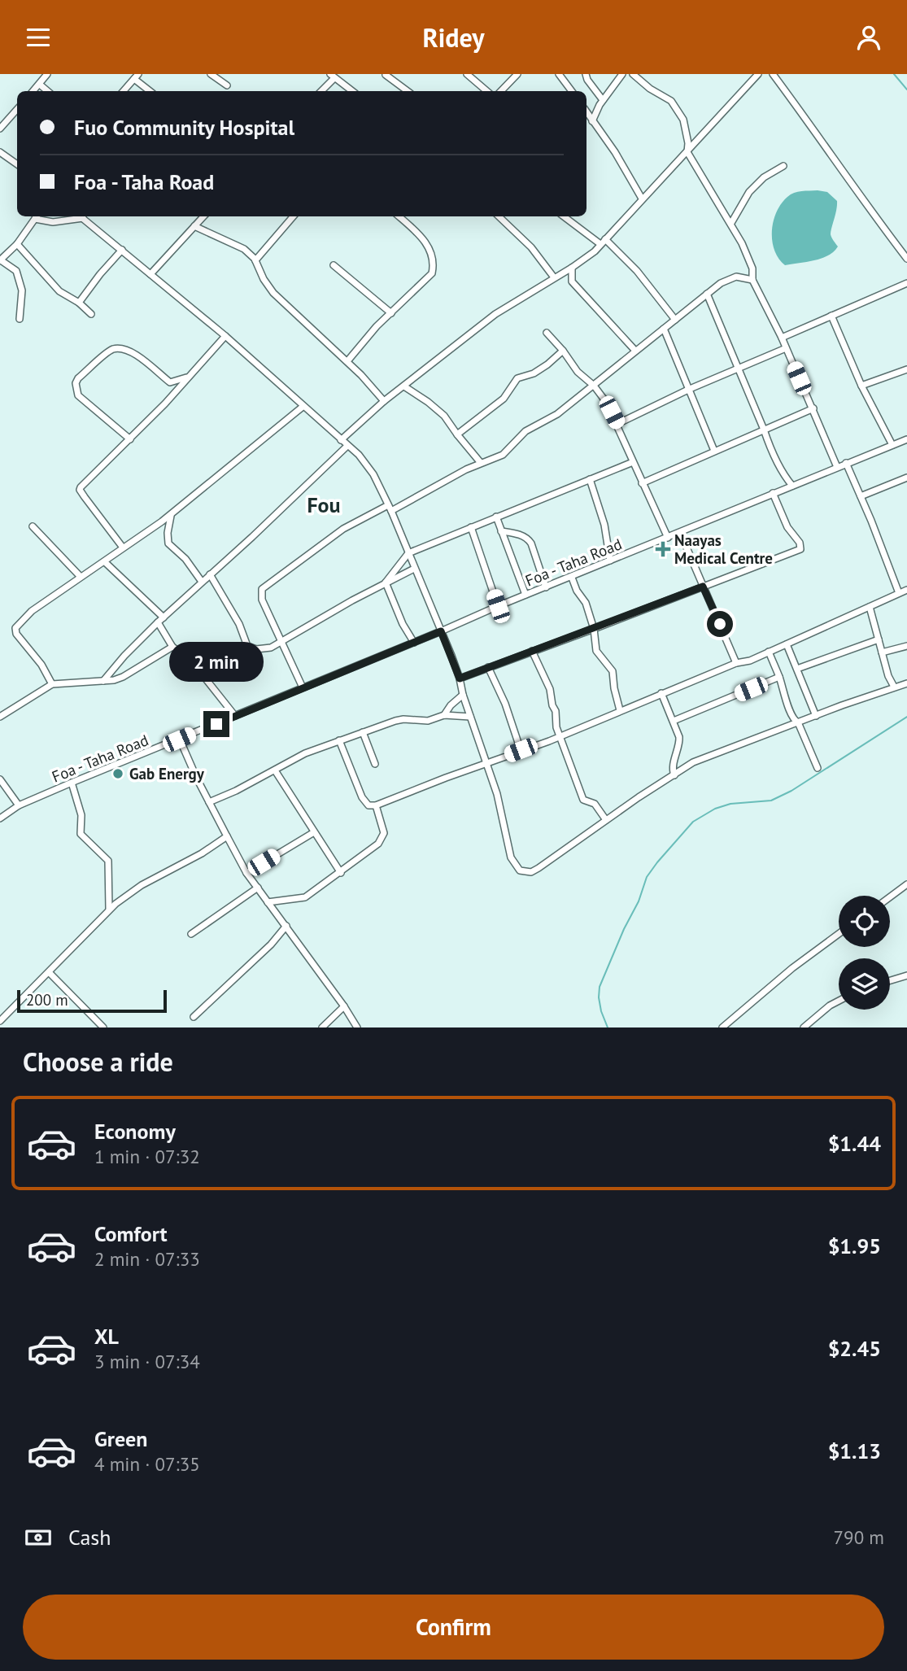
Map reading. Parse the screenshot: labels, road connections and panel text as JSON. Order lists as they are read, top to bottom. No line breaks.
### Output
{"streets":{"street":["Foa - Taha Road"]},"districts":["Fou"],"places":{"health":["Naayas Medical Centre"],"other":["Gab Energy"]},"scale_bar":"200 m","page":{"header":"Ridey","banner":["Fuo Community Hospital","Foa - Taha Road"],"bubble":"2 min","scale":"200 m","heading":"Choose a ride","list":[{"name":"Economy","note":"1 min · 07:32","value":"$1.44"},{"name":"Comfort","note":"2 min · 07:33","value":"$1.95"},{"name":"XL","note":"3 min · 07:34","value":"$2.45"},{"name":"Green","note":"4 min · 07:35","value":"$1.13"}],"pay":["Cash","790 m"],"buttons":"Confirm"}}
